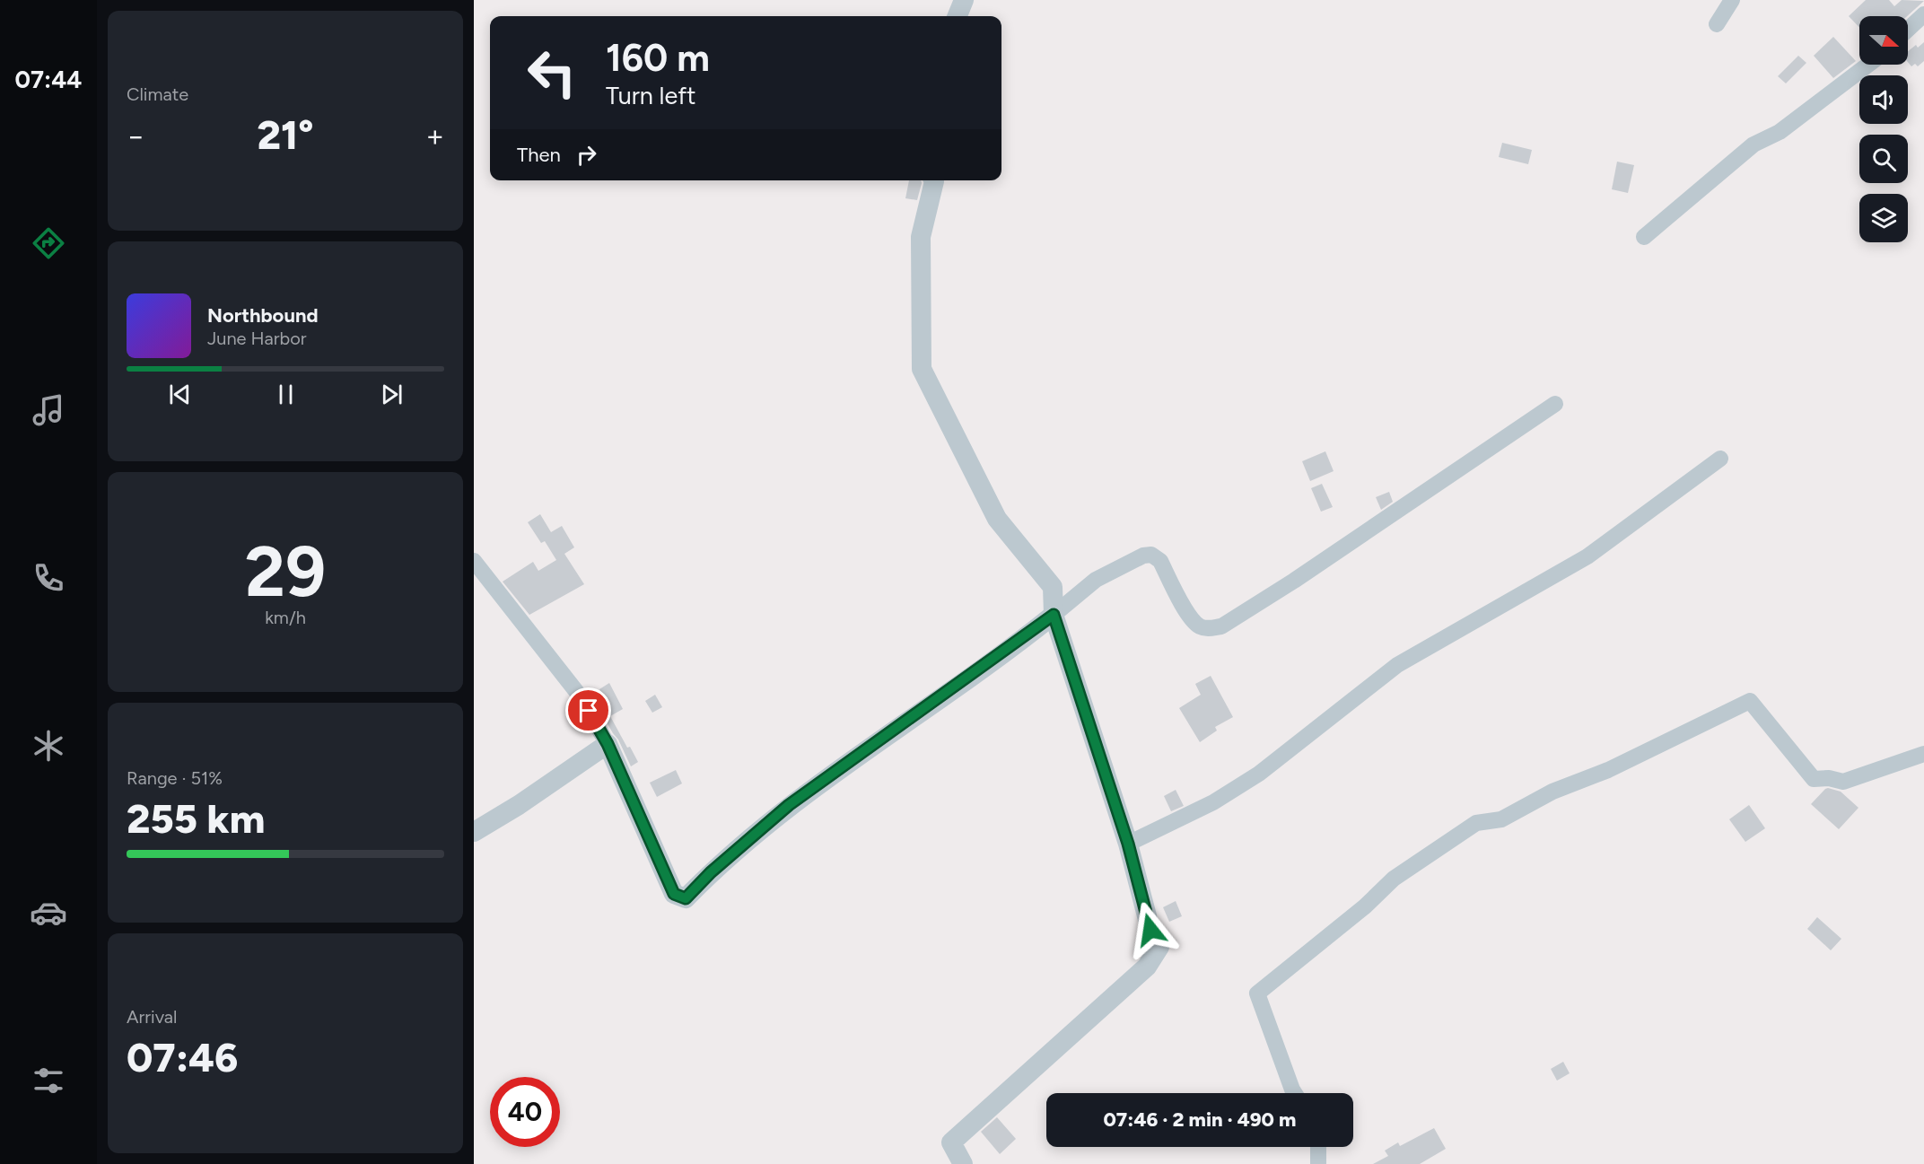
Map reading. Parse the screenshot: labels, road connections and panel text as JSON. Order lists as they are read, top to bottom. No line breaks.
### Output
{"north":"right","page":{"tabs":"07:44","tile":["Climate",["29","km/h"],["Range · 51%","255 km"],["Arrival","07:46"]],"turn":["160 m","Turn left"],"heat":["−","21°","+"],"then":"Then","song":["Northbound","June Harbor"],"limit":"40","trip":"07:46 · 2 min · 490 m"}}
